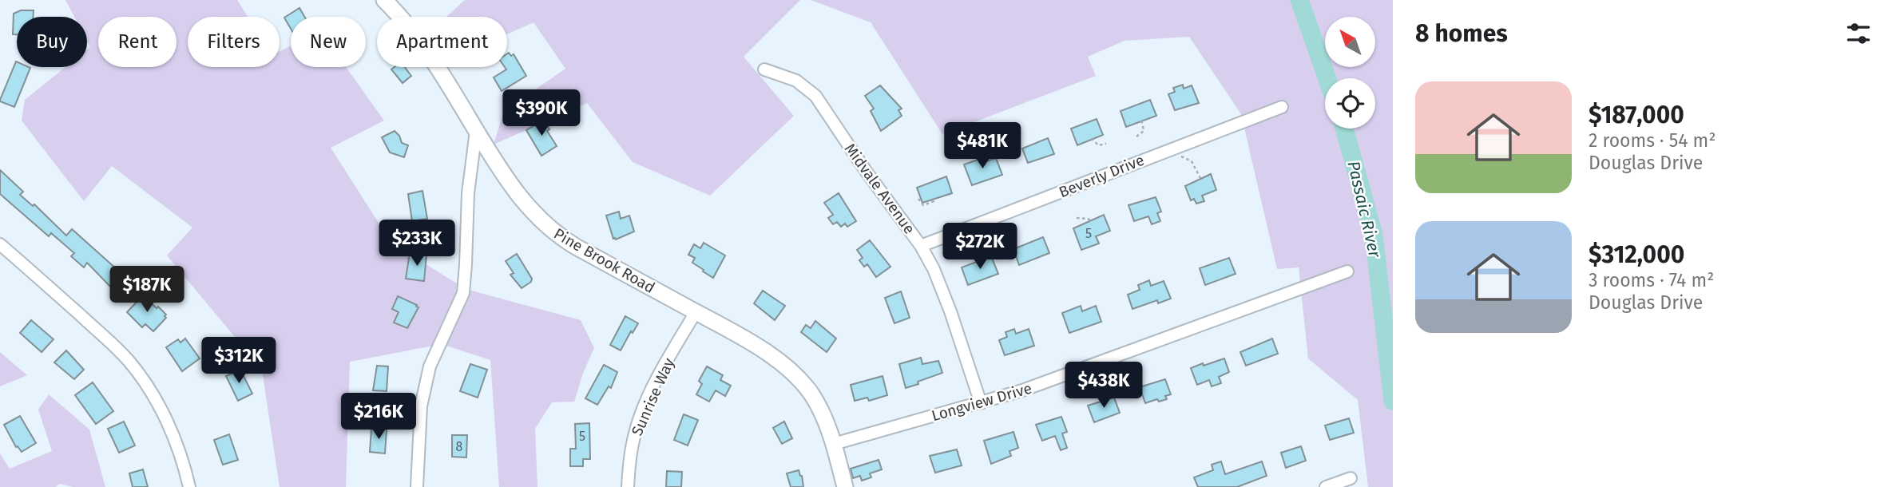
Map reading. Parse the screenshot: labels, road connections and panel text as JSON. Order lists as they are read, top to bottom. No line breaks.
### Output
{"streets":{"street":["Beverly Drive","Midvale Avenue","Pine Brook Road","Sunrise Way","Longview Drive"]},"crossings":[["Beverly Drive","Midvale Avenue"],["Midvale Avenue","Longview Drive"],["Pine Brook Road","Sunrise Way"],["Pine Brook Road","Longview Drive"]],"water":["Passaic River"],"house_numbers":["5","5","8"],"north":"top left","page":{"heading":"8 homes","chip":["Buy","Rent","Filters","New","Apartment"],"list":[{"name":"$187,000","note":"2 rooms · 54 m² · Douglas Drive"},{"name":"$312,000","note":"3 rooms · 74 m² · Douglas Drive"}],"price":["$390K","$481K","$233K","$272K","$187K","$312K","$438K","$216K"]}}
